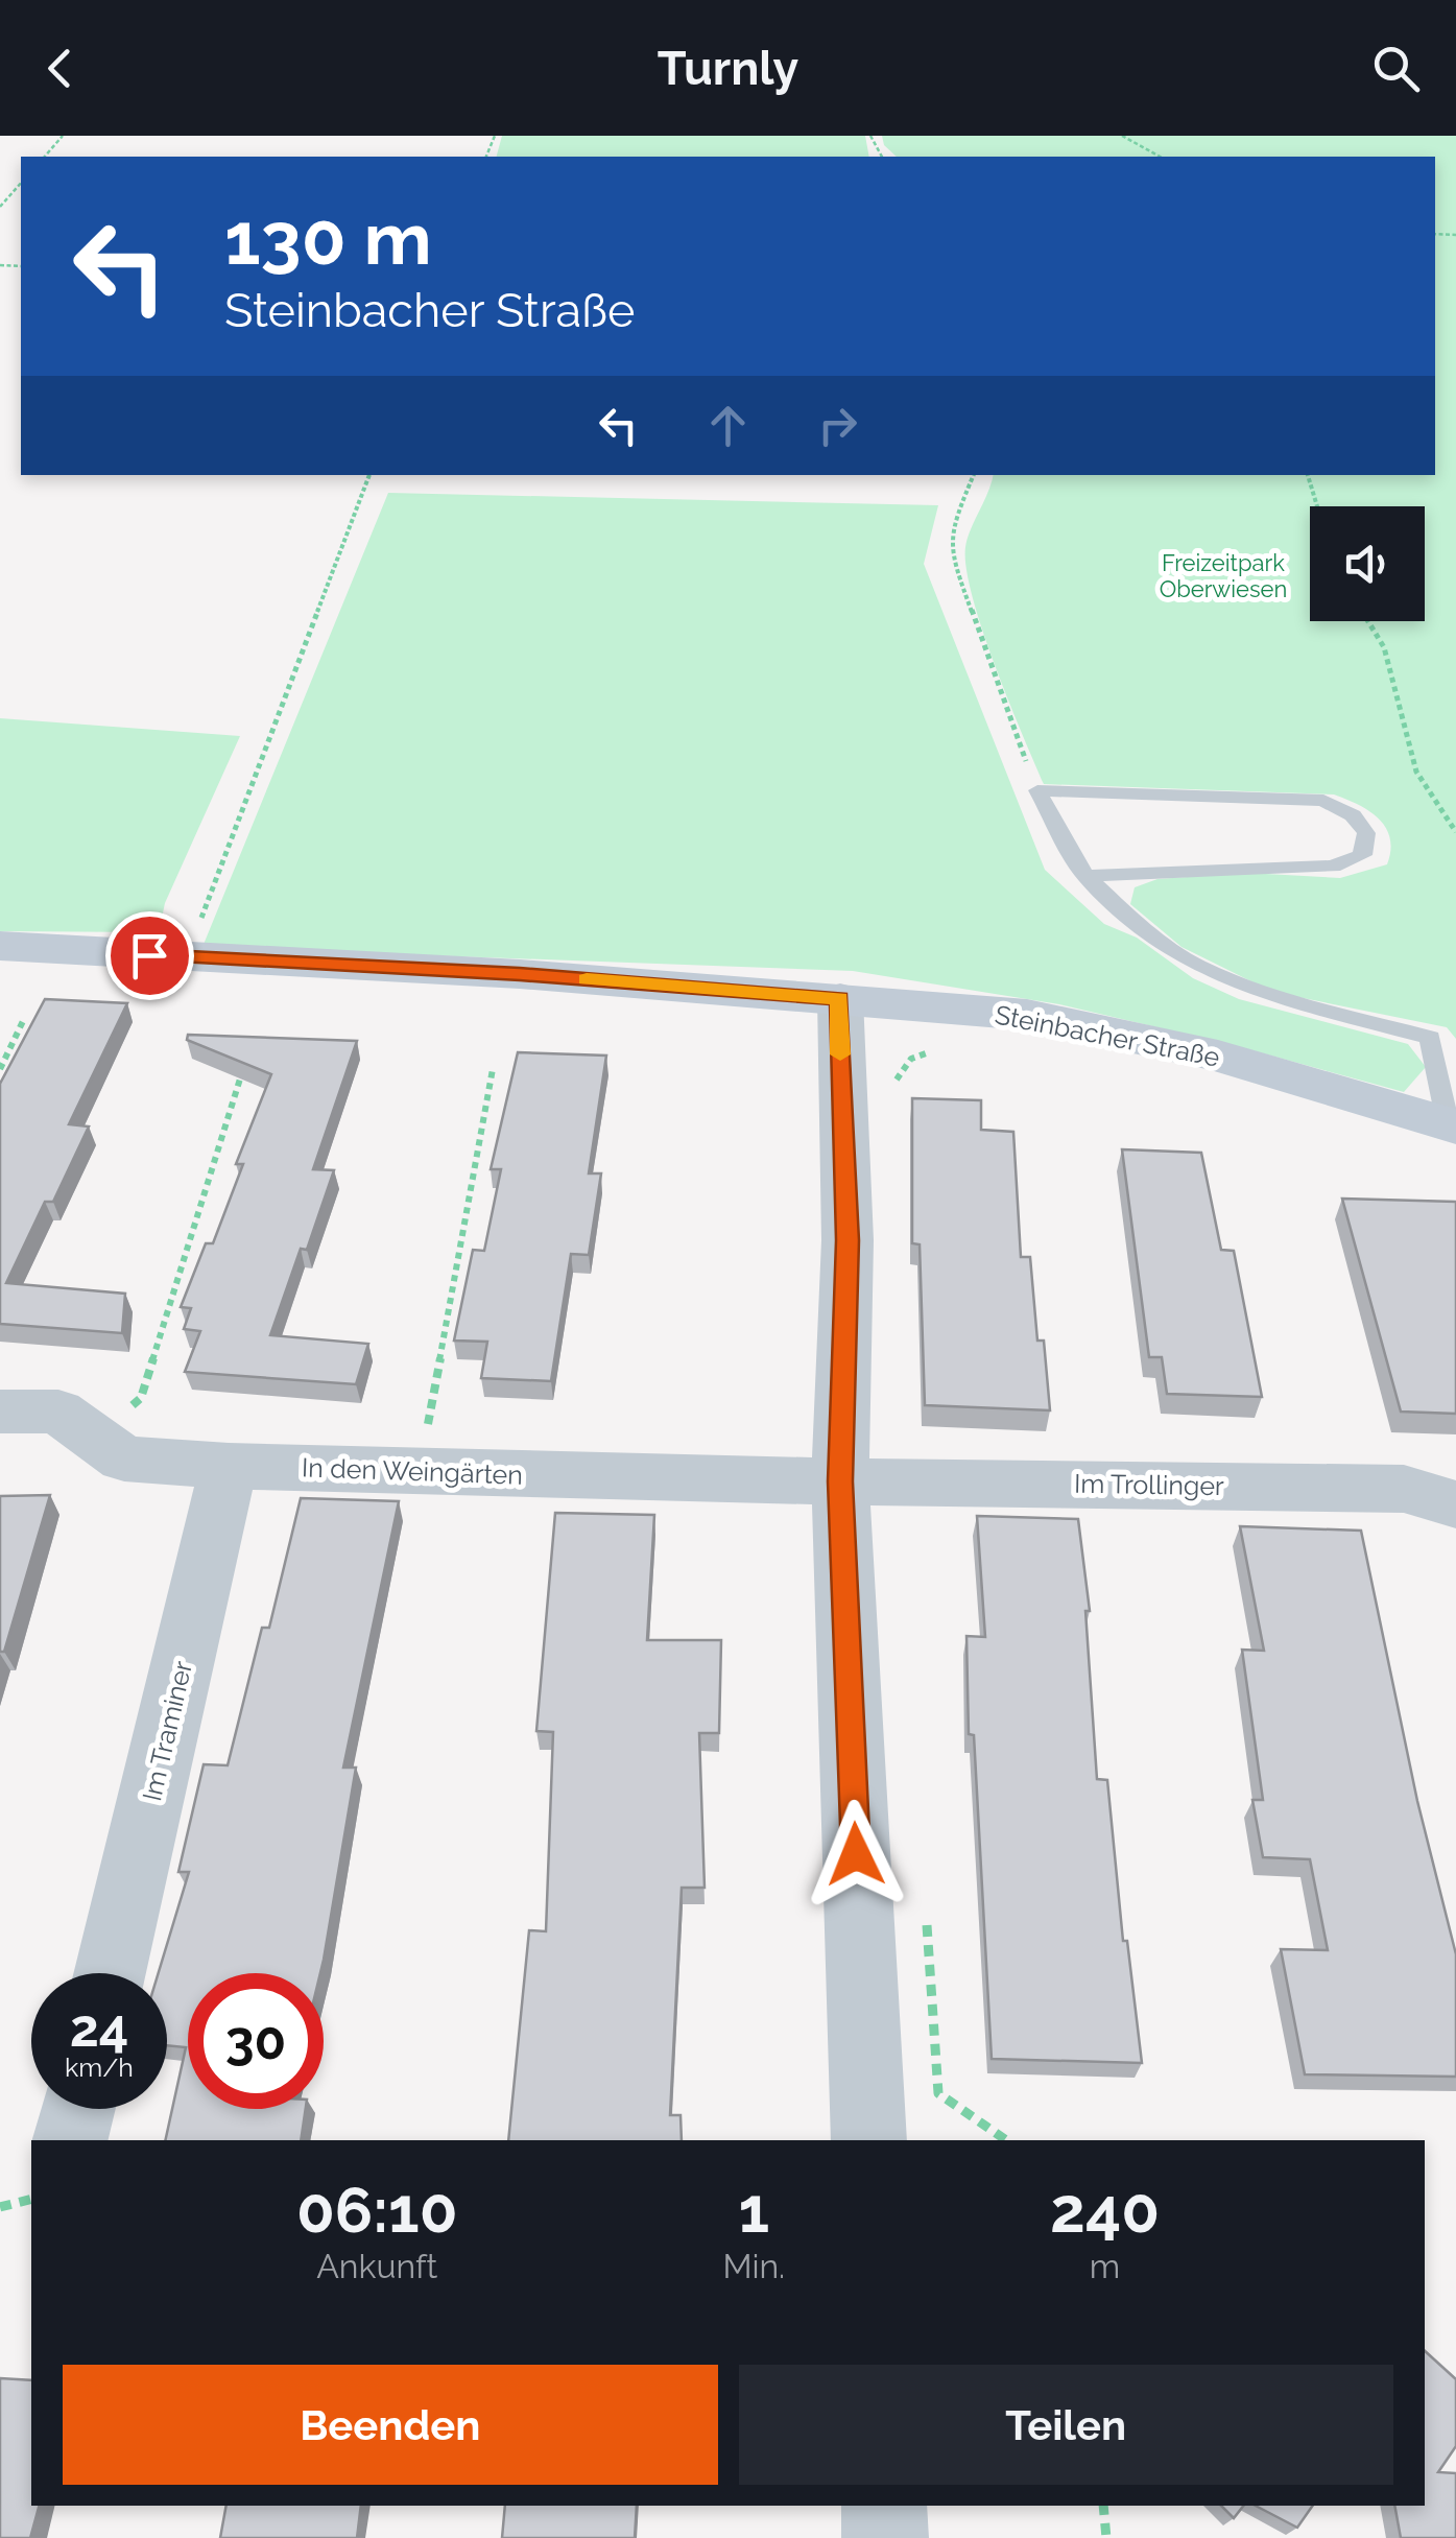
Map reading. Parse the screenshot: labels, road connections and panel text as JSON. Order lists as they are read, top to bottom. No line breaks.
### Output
{"streets":{"main road":["Steinbacher Straße"],"street":["In den Weingärten","Im Trollinger","Im Traminer"]},"crossings":[["In den Weingärten","Im Trollinger"],["In den Weingärten","Im Traminer"]],"parks":["Freizeitpark Oberwiesen"],"page":{"header":"Turnly","turn":["130 m","Steinbacher Straße"],"speed":"24 km/h","limit":"30","eta":["06:10","Ankunft","1","Min.","240","m"],"buttons":["Beenden","Teilen"]}}
